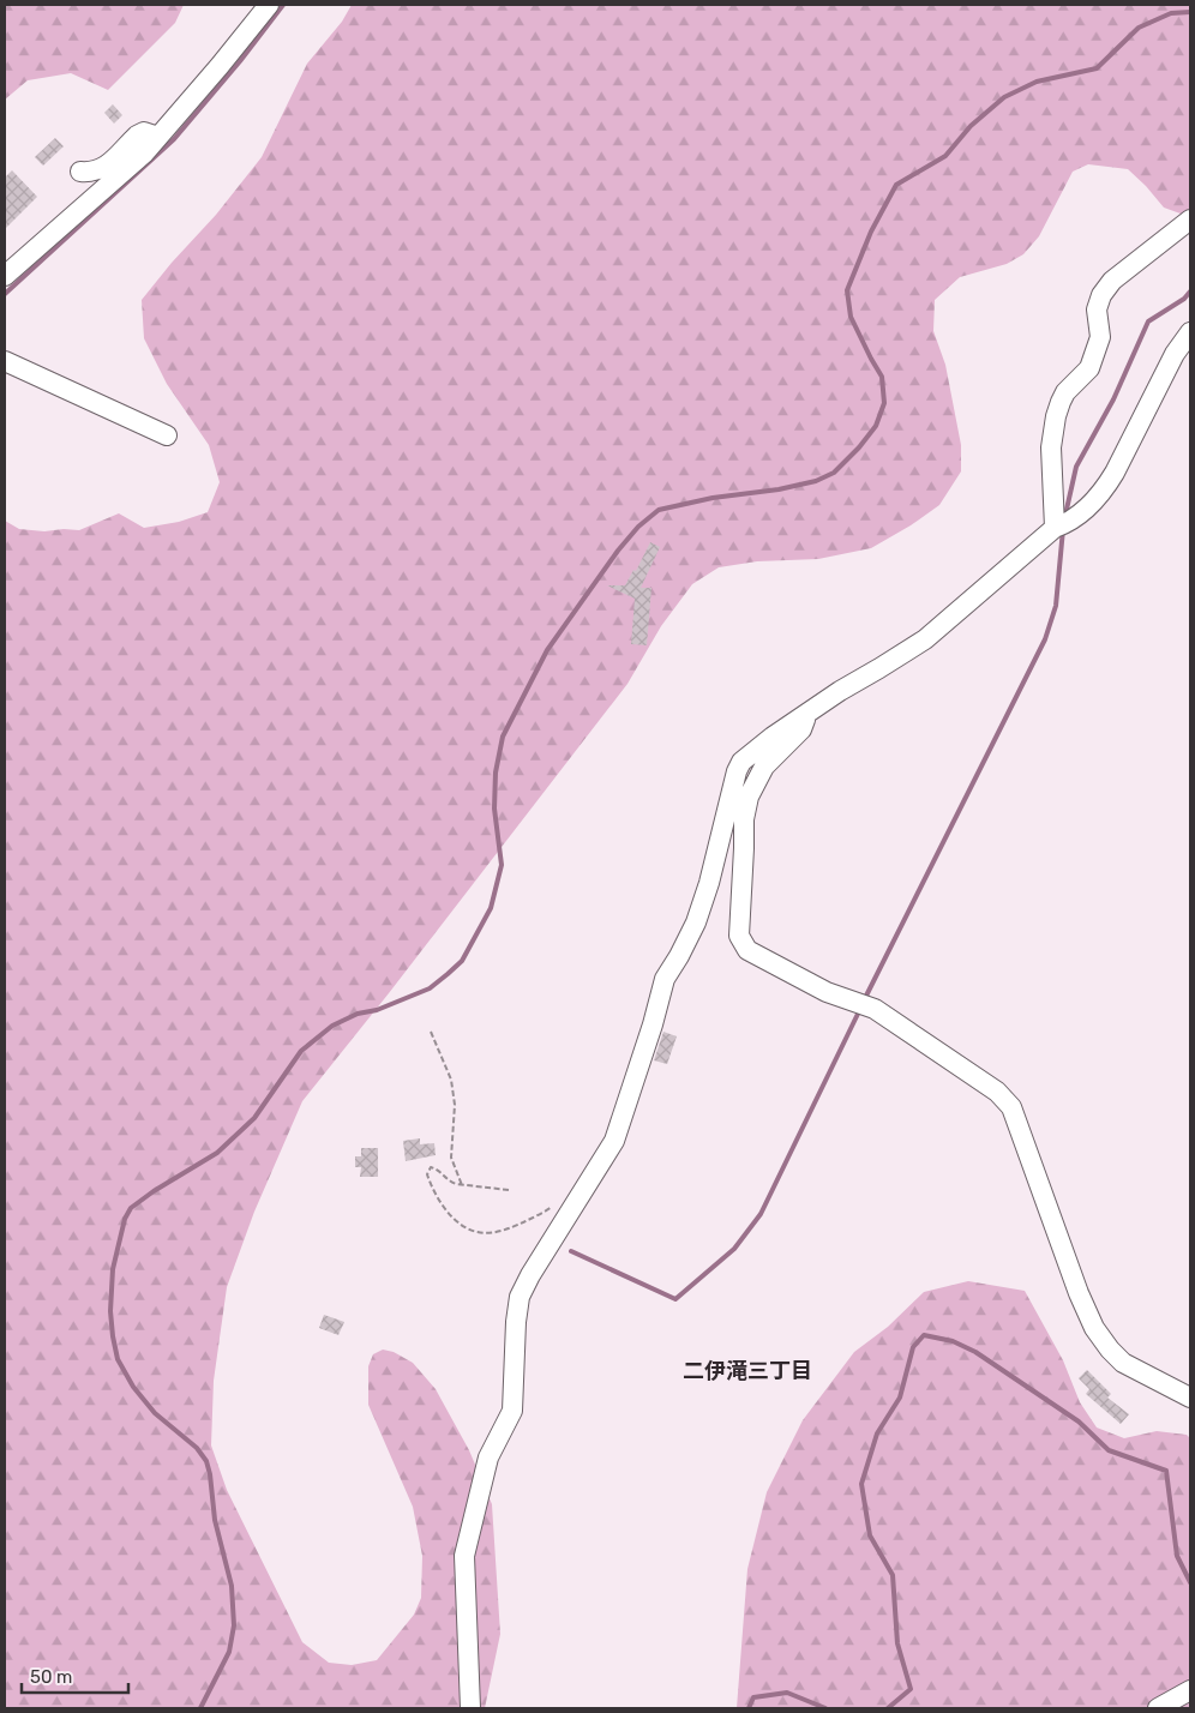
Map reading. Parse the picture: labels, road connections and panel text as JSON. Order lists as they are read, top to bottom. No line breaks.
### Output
{"districts":["二伊滝三丁目"],"scale_bar":"50 m"}
